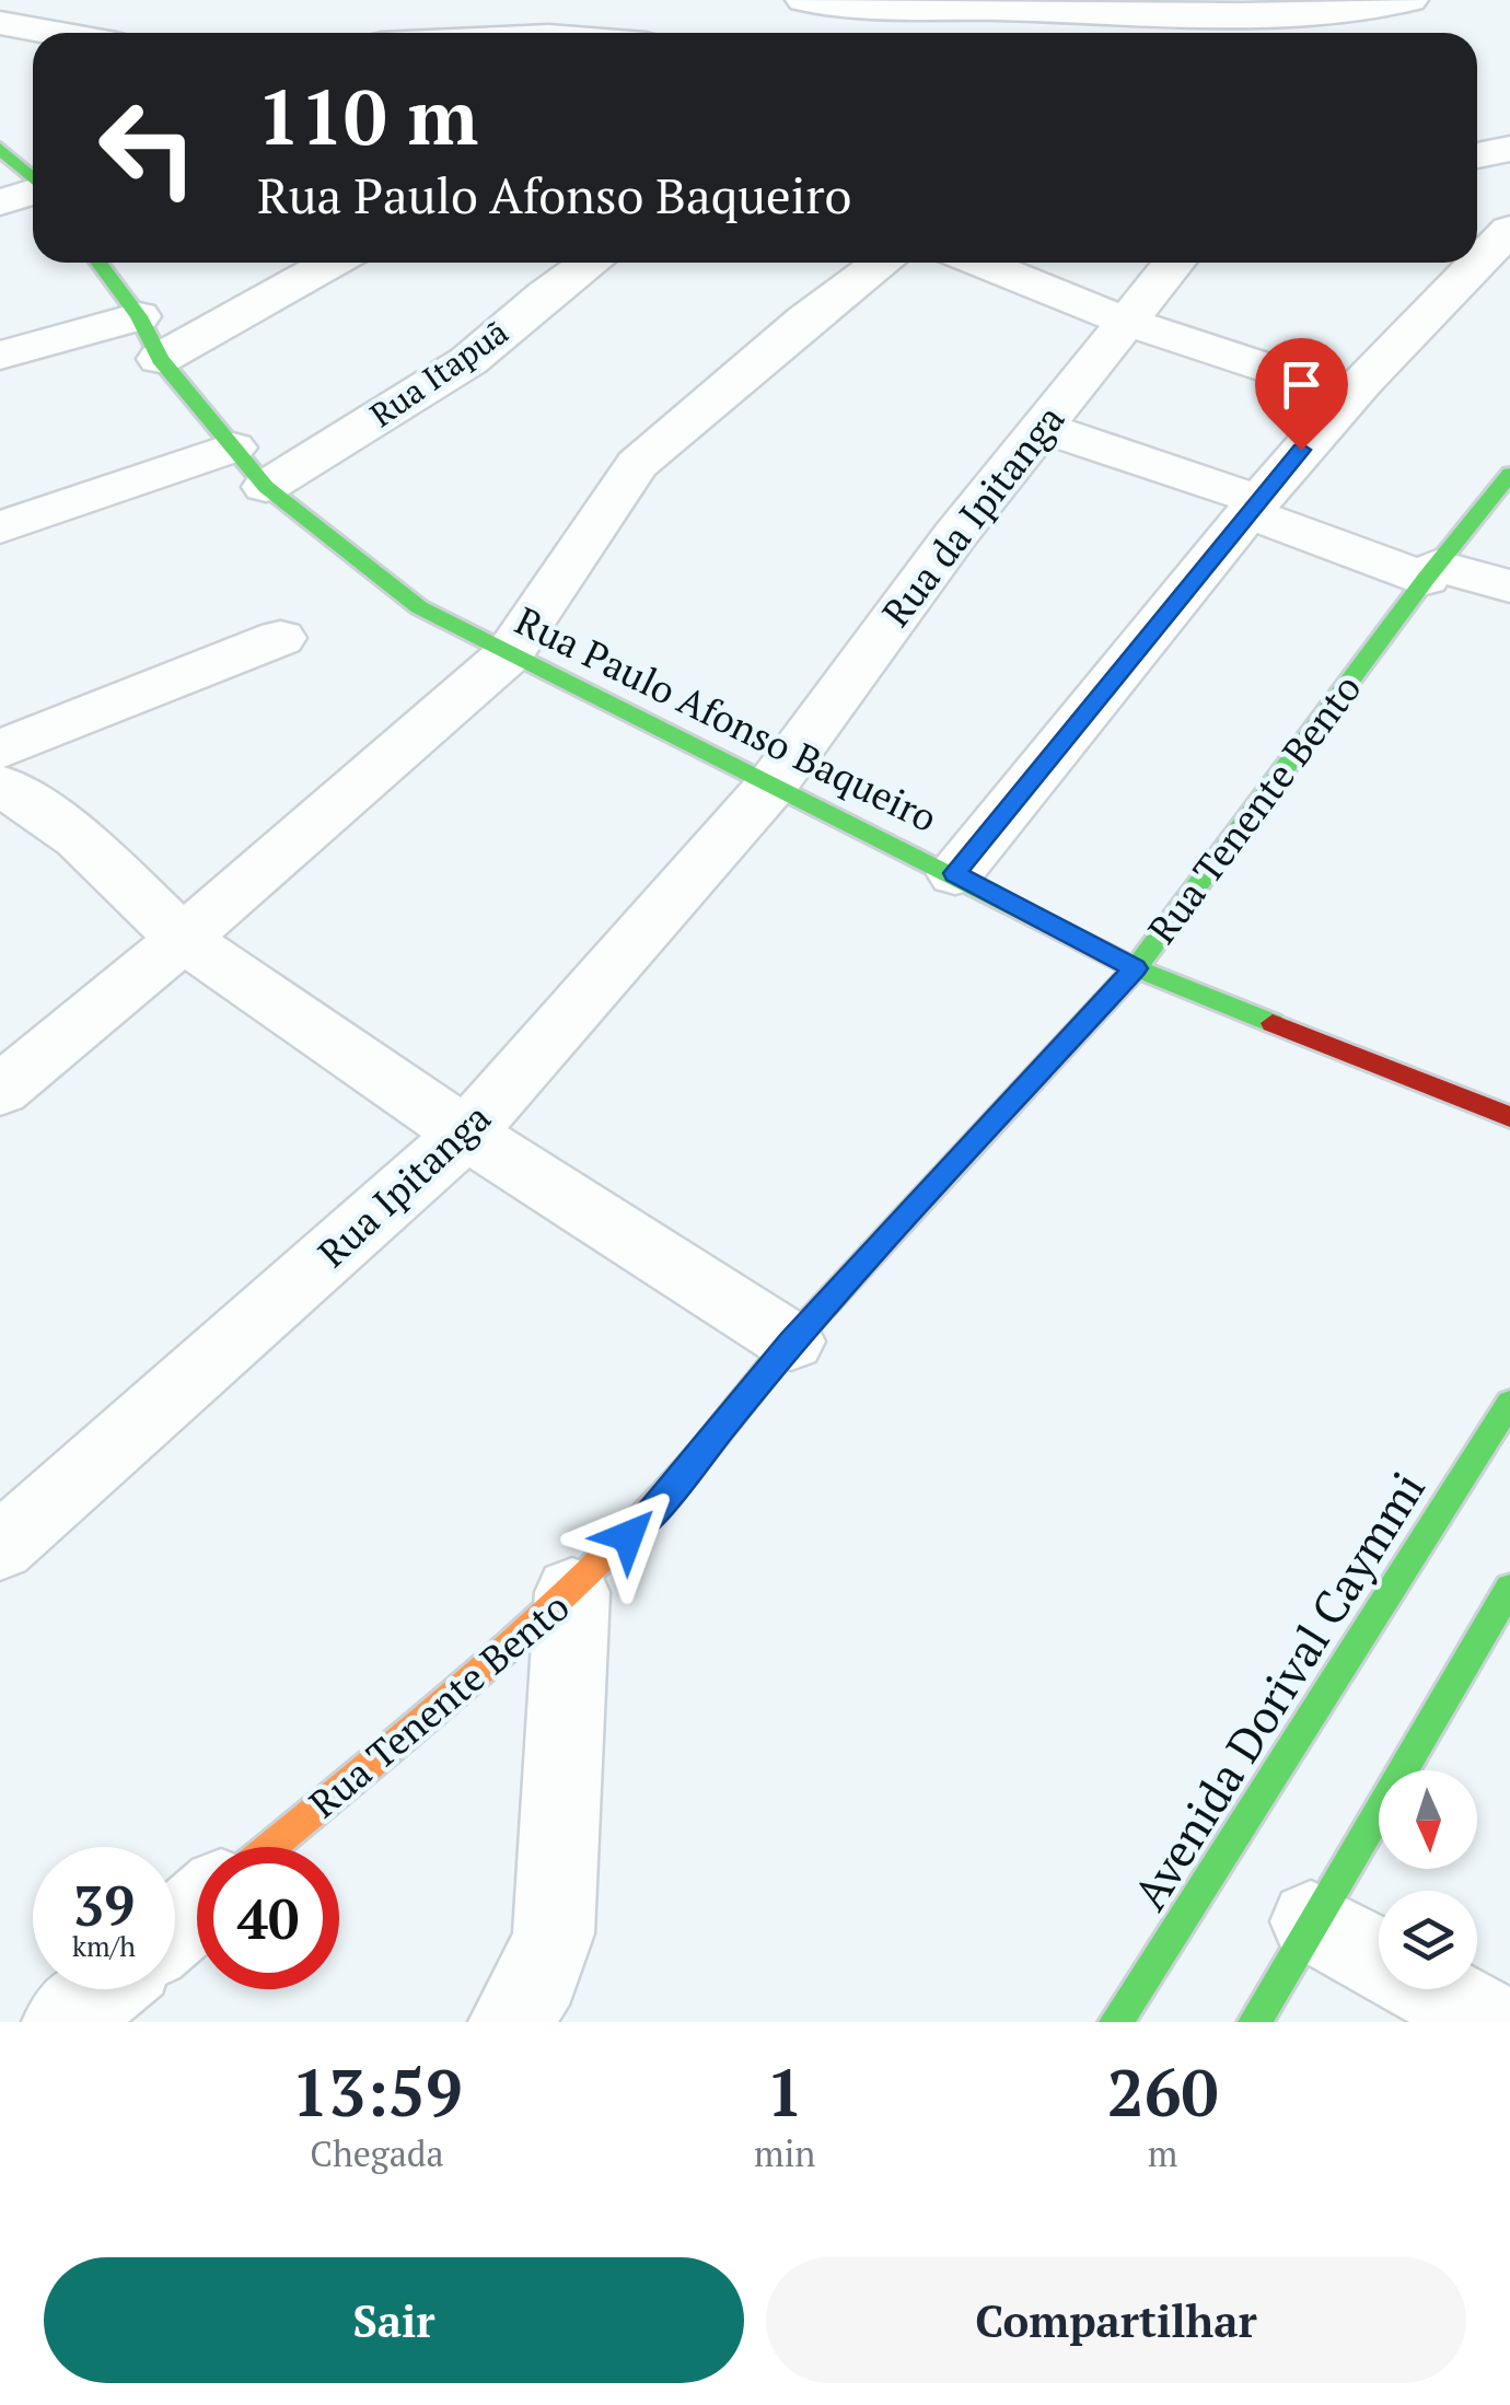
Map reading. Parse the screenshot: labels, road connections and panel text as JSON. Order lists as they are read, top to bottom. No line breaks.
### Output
{"streets":{"street":["Rua Itapuã","Rua da Ipitanga","Rua Paulo Afonso Baqueiro","Rua Tenente Bento","Rua Ipitanga","Avenida Dorival Caymmi"]},"crossings":[["Rua Itapuã","Rua Paulo Afonso Baqueiro"],["Rua da Ipitanga","Rua Paulo Afonso Baqueiro"],["Rua da Ipitanga","Rua Ipitanga"],["Rua Paulo Afonso Baqueiro","Rua Tenente Bento"],["Rua Paulo Afonso Baqueiro","Rua Ipitanga"]],"north":"bottom","page":{"turn":["110 m","Rua Paulo Afonso Baqueiro"],"speed":"39 km/h","limit":"40","eta":["13:59","Chegada","1","min","260","m"],"buttons":["Sair","Compartilhar"]}}
